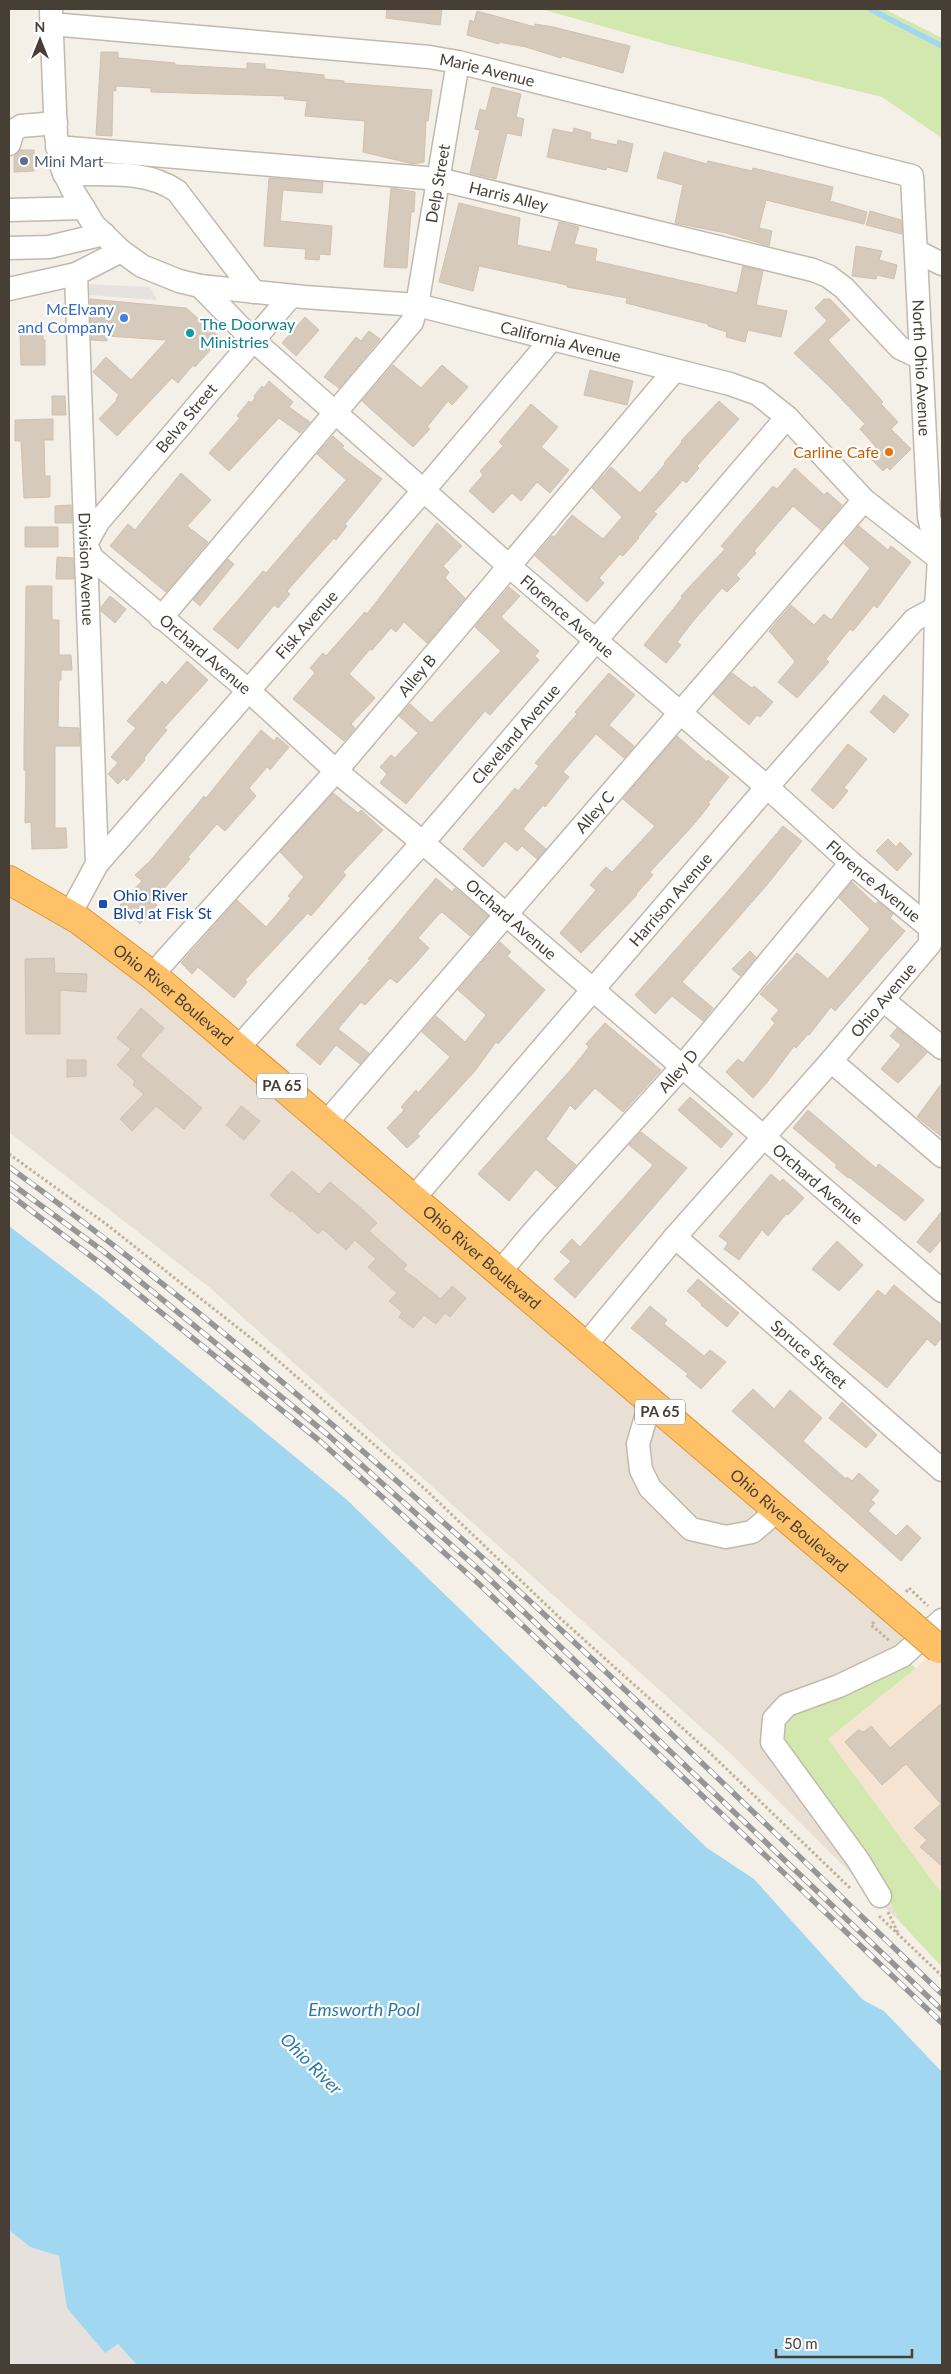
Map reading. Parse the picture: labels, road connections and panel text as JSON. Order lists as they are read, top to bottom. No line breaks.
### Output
{"streets":{"highway":["Ohio River Boulevard","PA 65"],"street":["Marie Avenue","Delp Street","Harris Alley","California Avenue","North Ohio Avenue","Belva Street","Division Avenue","Florence Avenue","Fisk Avenue","Orchard Avenue","Alley B","Cleveland Avenue","Alley C","Harrison Avenue","Ohio Avenue","Alley D","Spruce Street"]},"crossings":[["Marie Avenue","Delp Street"],["Marie Avenue","North Ohio Avenue"],["Delp Street","Harris Alley"],["Delp Street","California Avenue"],["Delp Street","Florence Avenue"],["Delp Street","Orchard Avenue"],["Harris Alley","North Ohio Avenue"],["California Avenue","North Ohio Avenue"],["California Avenue","Belva Street"],["California Avenue","Florence Avenue"],["California Avenue","Fisk Avenue"],["California Avenue","Alley B"],["California Avenue","Cleveland Avenue"],["California Avenue","Alley C"],["California Avenue","Ohio Avenue"],["North Ohio Avenue","Ohio Avenue"],["Belva Street","Division Avenue"],["Belva Street","Florence Avenue"],["Belva Street","Orchard Avenue"],["Division Avenue","Fisk Avenue"],["Division Avenue","Orchard Avenue"],["Florence Avenue","Fisk Avenue"],["Florence Avenue","Alley B"],["Florence Avenue","Cleveland Avenue"],["Florence Avenue","Alley C"],["Florence Avenue","Harrison Avenue"],["Florence Avenue","Ohio Avenue"],["Florence Avenue","Alley D"],["Fisk Avenue","Orchard Avenue"],["Fisk Avenue","Ohio River Boulevard"],["Orchard Avenue","Alley B"],["Orchard Avenue","Cleveland Avenue"],["Orchard Avenue","Alley C"],["Orchard Avenue","Harrison Avenue"],["Orchard Avenue","Ohio Avenue"],["Orchard Avenue","Alley D"],["Alley B","Ohio River Boulevard"],["Cleveland Avenue","Ohio River Boulevard"],["Alley C","Ohio River Boulevard"],["Harrison Avenue","Ohio River Boulevard"],["Harrison Avenue","Ohio Avenue"],["Ohio River Boulevard","Ohio Avenue"],["Ohio River Boulevard","Alley D"],["Ohio Avenue","Spruce Street"]],"water":["Emsworth Pool","Ohio River"],"places":{"other":["Mini Mart","McElvany and Company","The Doorway Ministries","Carline Cafe"],"transit":["Ohio River Blvd at Fisk St"]},"scale_bar":"50 m","north":"top"}
